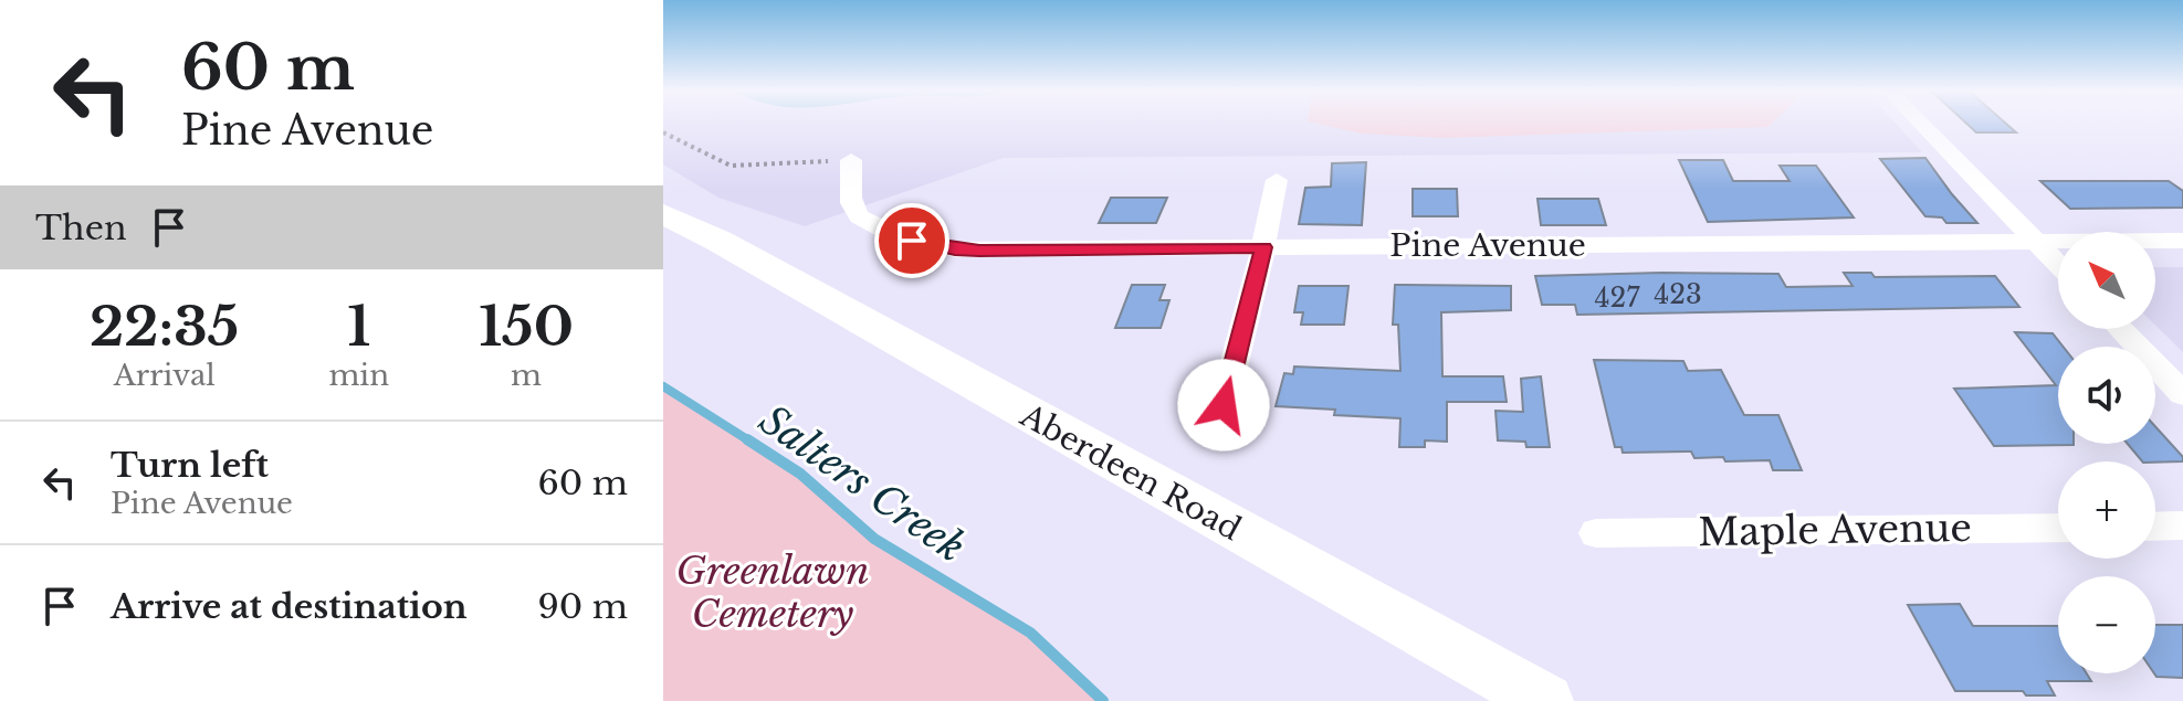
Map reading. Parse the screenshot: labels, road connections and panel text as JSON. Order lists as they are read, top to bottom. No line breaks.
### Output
{"streets":{"main road":["Aberdeen Road"],"street":["Pine Avenue","Maple Avenue"]},"water":["Salters Creek"],"parks":["Greenlawn Cemetery"],"house_numbers":["423","427"],"north":"top left","page":{"turn":["60 m","Pine Avenue"],"then":"Then","map_buttons":["+","−"],"eta":["22:35","Arrival","1","min","150","m"],"list":[{"name":"Turn left","note":"Pine Avenue","value":"60 m"},{"name":"Arrive at destination","value":"90 m"}]}}
